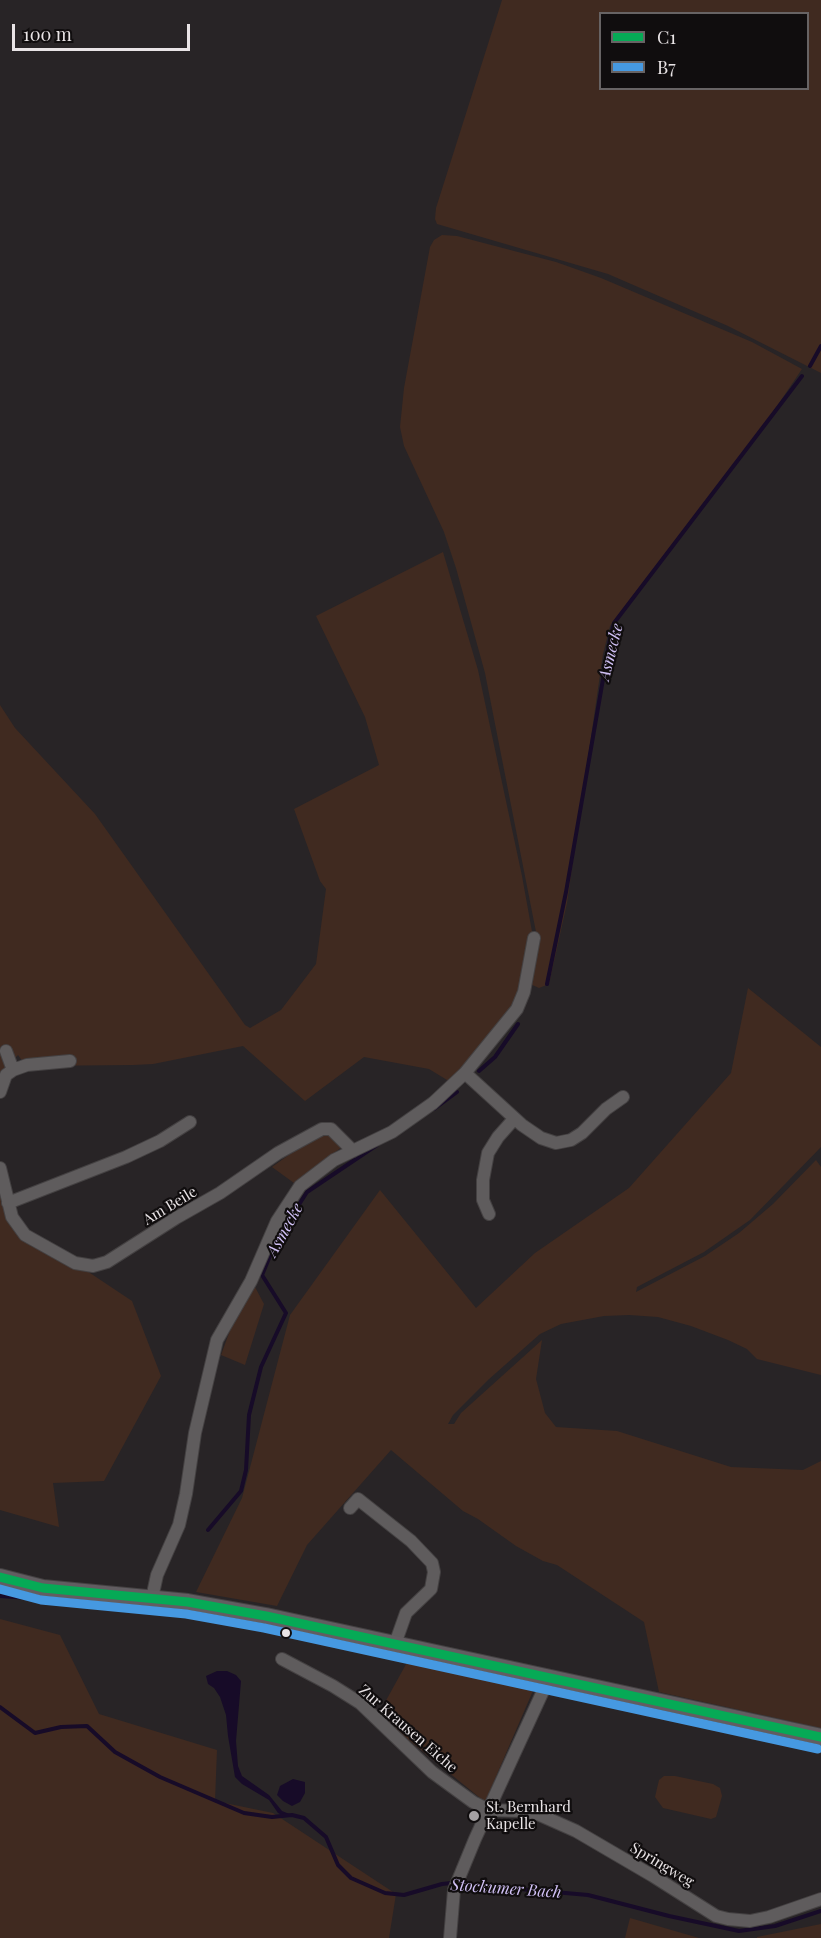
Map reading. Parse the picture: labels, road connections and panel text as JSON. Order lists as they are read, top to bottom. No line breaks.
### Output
{"streets":{"street":["Am Beile","Zur Krausen Eiche","Springweg"]},"crossings":[["Zur Krausen Eiche","Springweg"]],"water":["Asmecke","Stockumer Bach"],"places":["St. Bernhard Kapelle"],"lines":["transit line C1","transit line B7"],"legend":["C1","B7"],"scale_bar":"100 m"}
